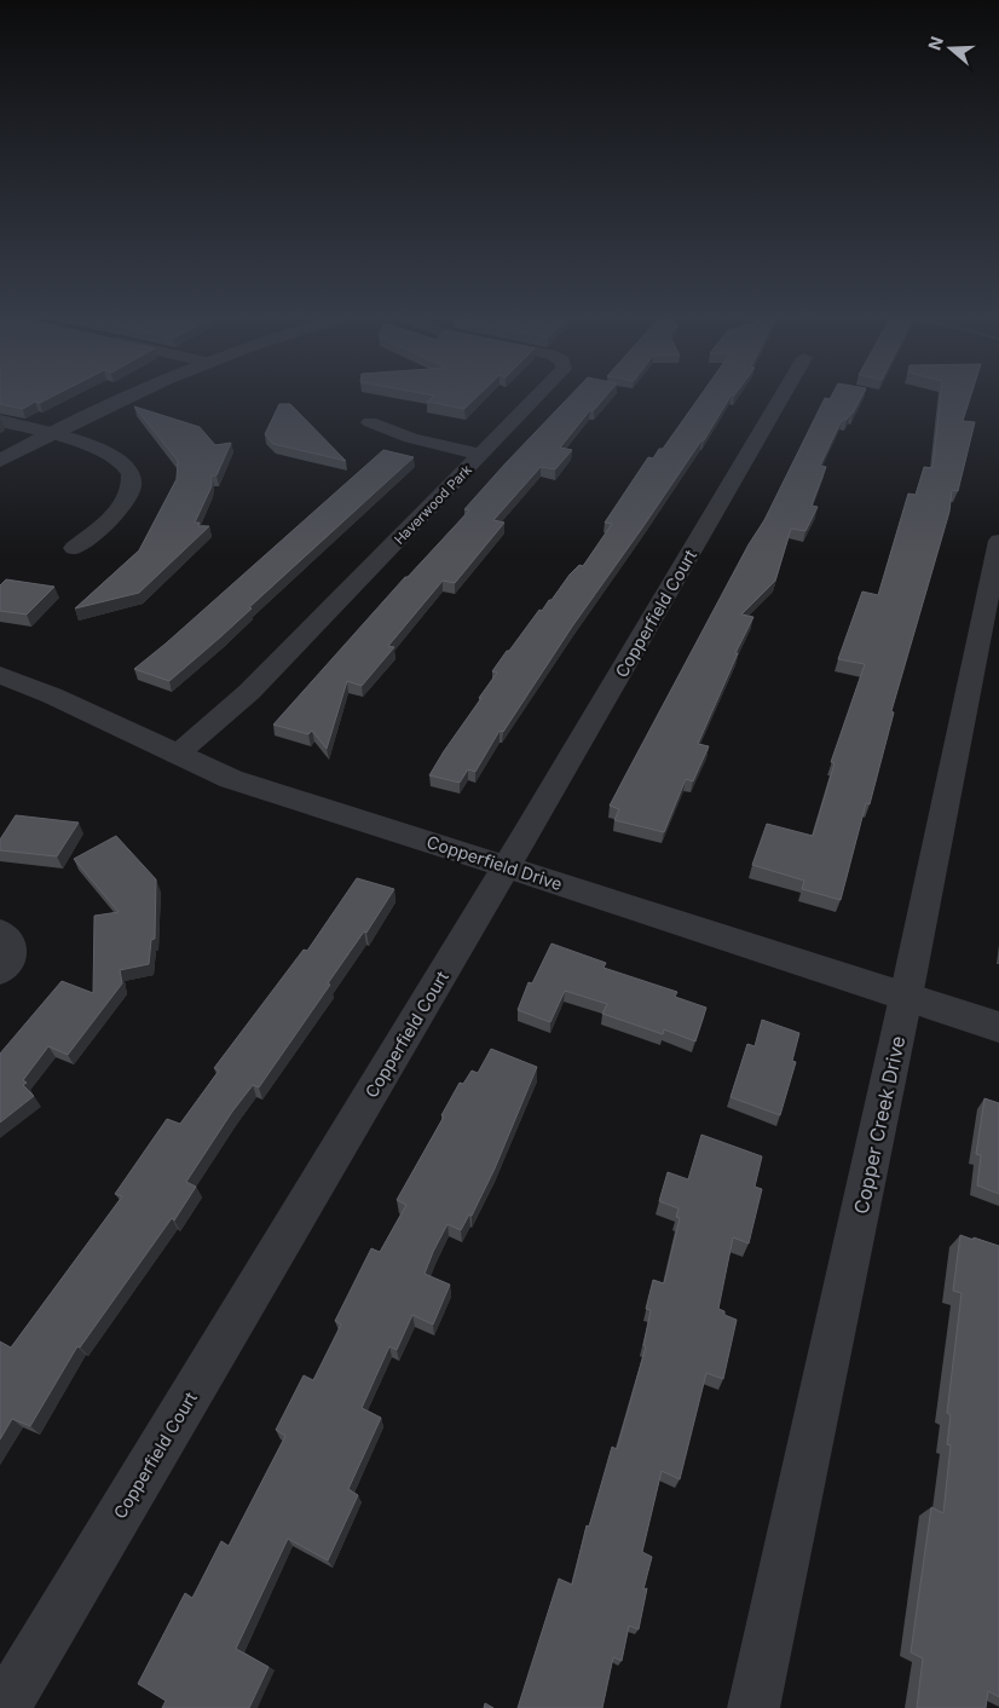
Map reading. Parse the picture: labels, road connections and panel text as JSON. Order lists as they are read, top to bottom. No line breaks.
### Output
{"streets":{"street":["Haverwood Park","Copperfield Court","Copperfield Drive","Copper Creek Drive"]},"crossings":[["Haverwood Park","Copperfield Drive"],["Copperfield Court","Copperfield Drive"],["Copperfield Drive","Copper Creek Drive"]],"north":"left"}
